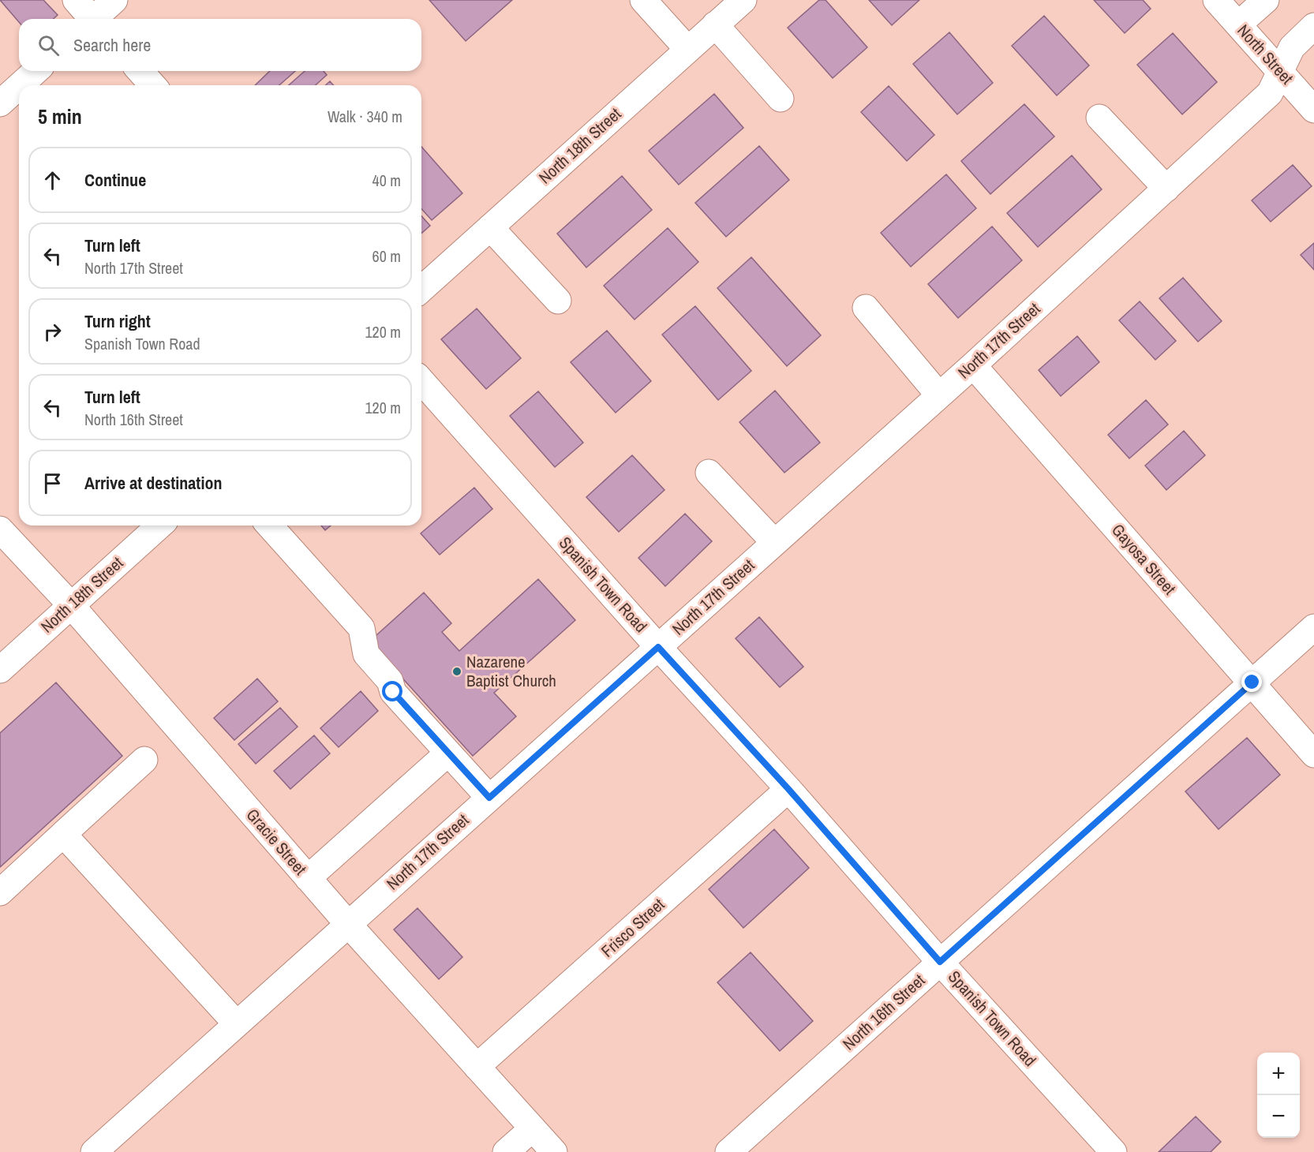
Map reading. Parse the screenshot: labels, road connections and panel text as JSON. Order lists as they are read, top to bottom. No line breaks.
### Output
{"streets":{"street":["North Street","North 18th Street","North 17th Street","Gayosa Street","Spanish Town Road","Gracie Street","Frisco Street","North 16th Street"]},"crossings":[["North Street","North 17th Street"],["North 18th Street","Gracie Street"],["North 17th Street","Gayosa Street"],["North 17th Street","Spanish Town Road"],["North 17th Street","Gracie Street"],["Gayosa Street","North 16th Street"],["Spanish Town Road","Frisco Street"],["Spanish Town Road","North 16th Street"],["Gracie Street","Frisco Street"]],"places":["Nazarene Baptist Church"],"page":{"search":"Search here","heading":["5 min","Walk · 340 m"],"list":[["Continue","40 m"],["Turn left","North 17th Street","60 m"],["Turn right","Spanish Town Road","120 m"],["Turn left","North 16th Street","120 m"],"Arrive at destination"],"map_buttons":["+","−"]}}
